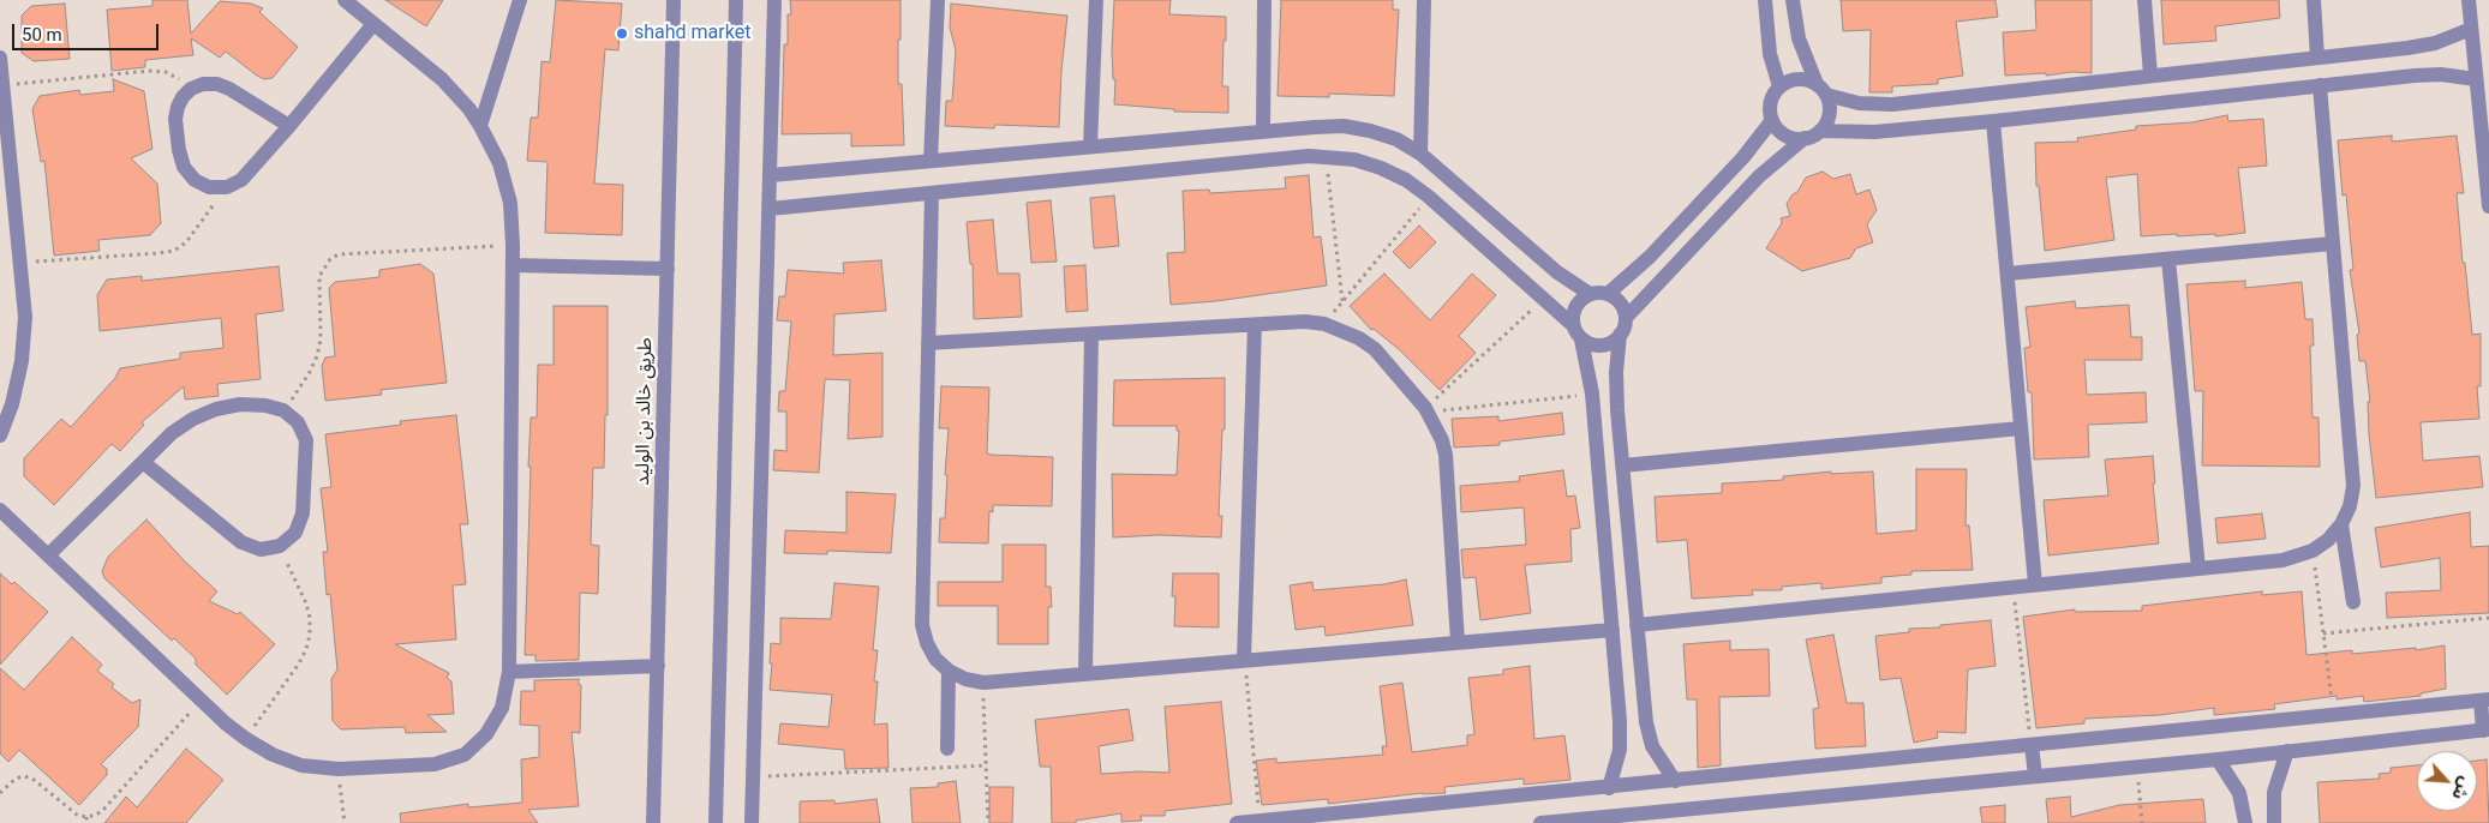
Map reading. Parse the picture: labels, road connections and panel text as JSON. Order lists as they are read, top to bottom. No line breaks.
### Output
{"streets":{"street":["طريق خالد بن الوليد"]},"places":["shahd market"],"scale_bar":"50 m","north":"bottom right"}
